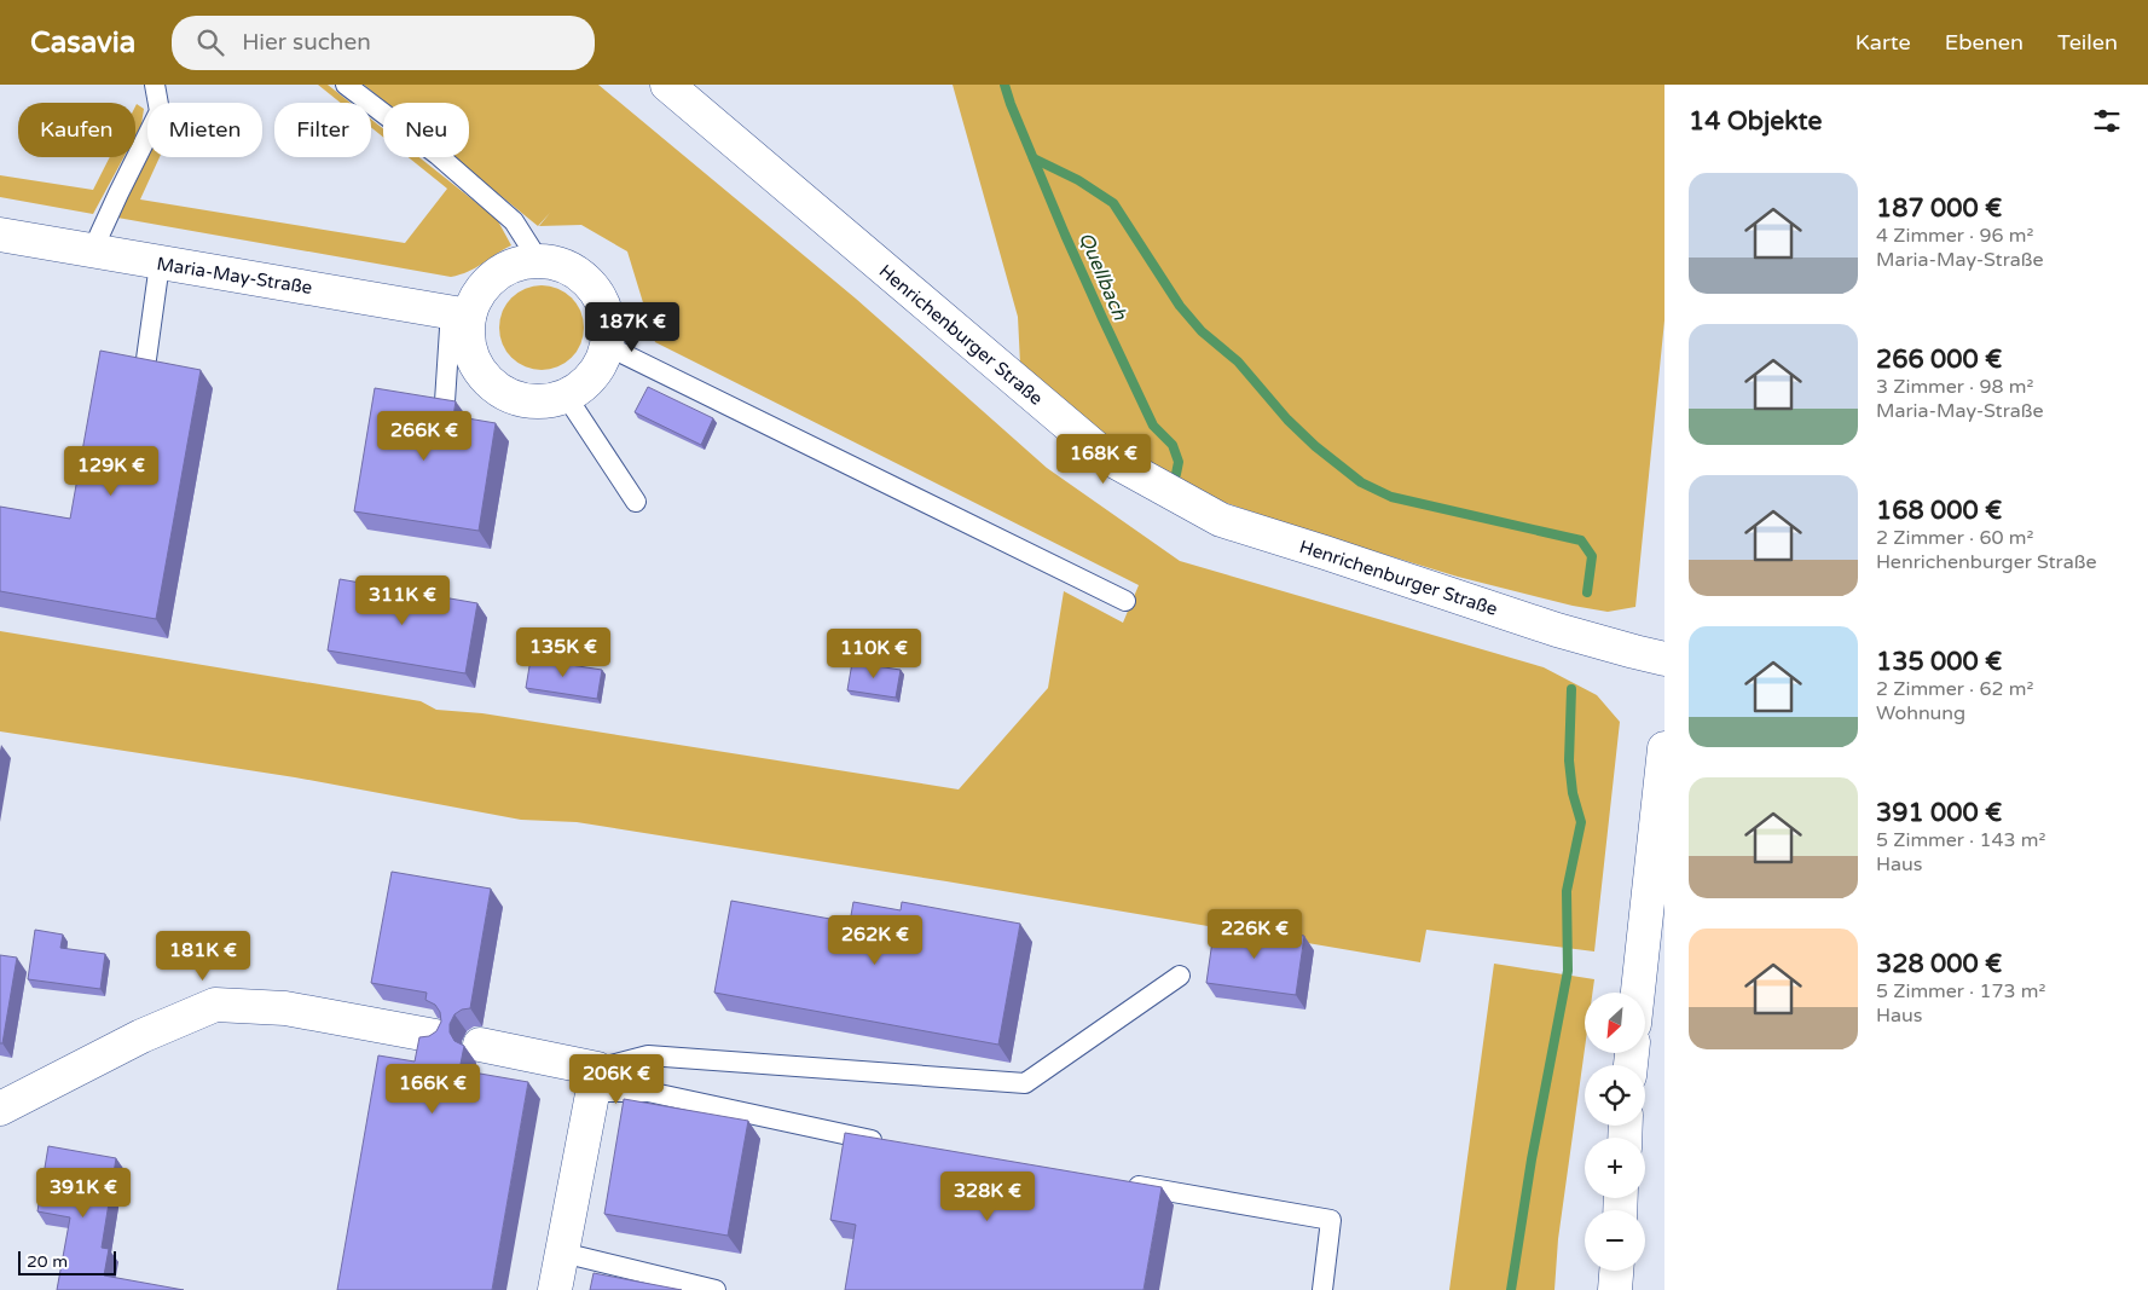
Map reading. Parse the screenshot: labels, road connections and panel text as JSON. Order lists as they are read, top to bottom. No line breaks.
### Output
{"streets":{"street":["Maria-May-Straße","Henrichenburger Straße"]},"water":["Quellbach"],"scale_bar":"20 m","north":"bottom left","page":{"header":"Casavia","search":"Hier suchen","nav":["Karte","Ebenen","Teilen"],"heading":"14 Objekte","chip":["Kaufen","Mieten","Filter","Neu"],"list":[{"name":"187 000 €","note":"4 Zimmer · 96 m² · Maria-May-Straße"},{"name":"266 000 €","note":"3 Zimmer · 98 m² · Maria-May-Straße"},{"name":"168 000 €","note":"2 Zimmer · 60 m² · Henrichenburger Straße"},{"name":"135 000 €","note":"2 Zimmer · 62 m² · Wohnung"},{"name":"391 000 €","note":"5 Zimmer · 143 m² · Haus"},{"name":"328 000 €","note":"5 Zimmer · 173 m² · Haus"}],"price":["187K €","266K €","168K €","129K €","311K €","135K €","110K €","226K €","262K €","181K €","206K €","166K €","391K €","328K €"],"map_buttons":["+","−"],"scale":"20 m"}}
